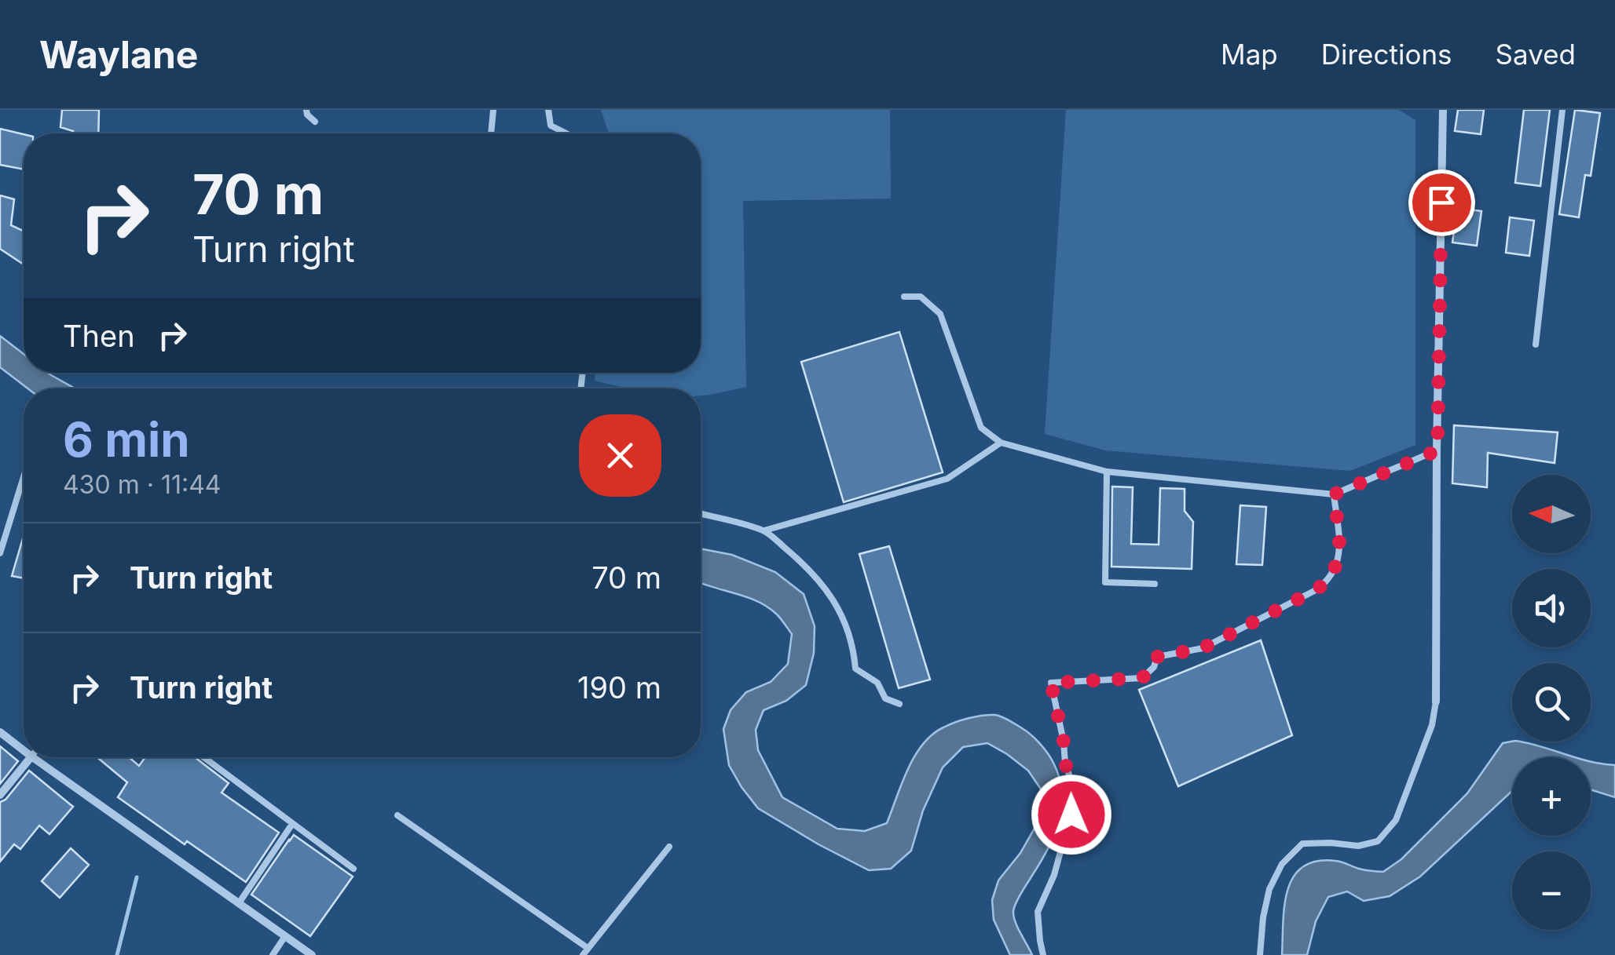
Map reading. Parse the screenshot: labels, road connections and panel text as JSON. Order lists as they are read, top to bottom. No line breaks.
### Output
{"north":"left","page":{"header":"Waylane","nav":["Map","Directions","Saved"],"turn":["70 m","Turn right"],"then":"Then","heading":["6 min","430 m · 11:44"],"map_buttons":["+","−"],"list":[{"name":"Turn right","value":"70 m"},{"name":"Turn right","value":"190 m"}]}}
